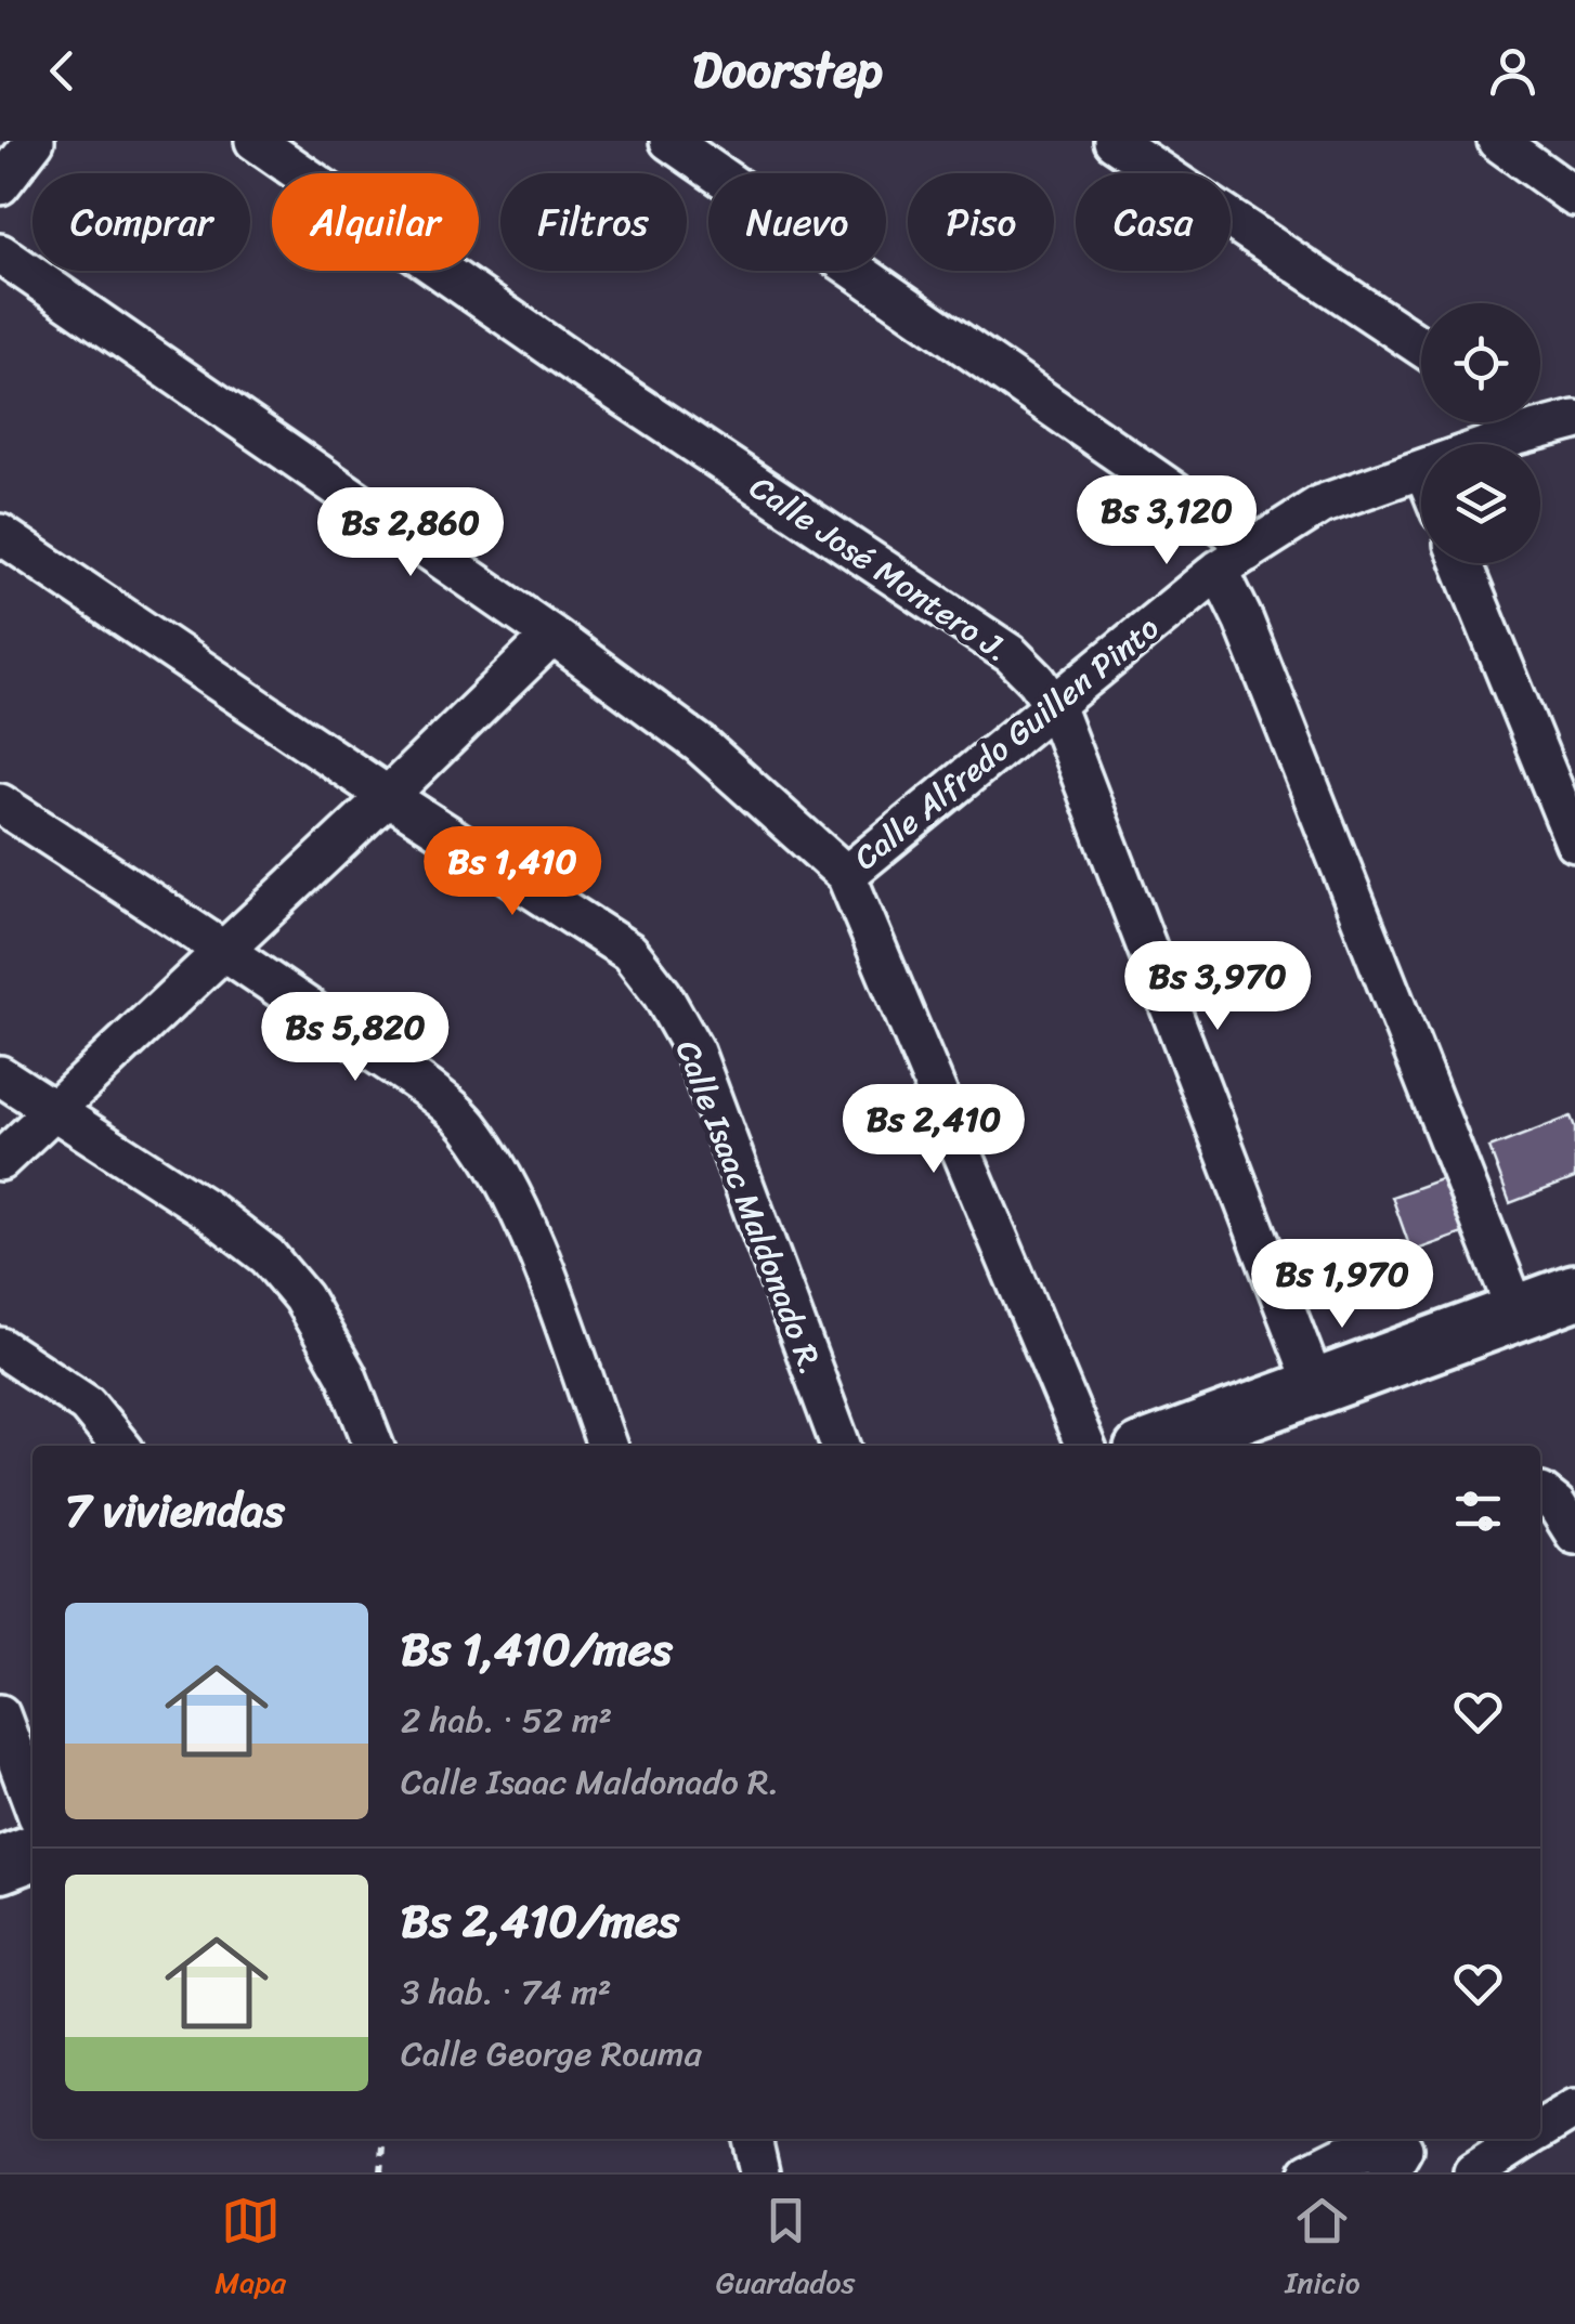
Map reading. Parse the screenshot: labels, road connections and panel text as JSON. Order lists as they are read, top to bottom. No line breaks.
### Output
{"streets":{"street":["Calle José Montero J.","Calle Alfredo Guillen Pinto","Calle Isaac Maldonado R."]},"crossings":[["Calle José Montero J.","Calle Alfredo Guillen Pinto"]],"page":{"header":"Doorstep","chip":["Comprar","Alquilar","Filtros","Nuevo","Piso","Casa"],"price":["Bs 3,120","Bs 2,860","Bs 1,410","Bs 3,970","Bs 5,820","Bs 2,410","Bs 1,970"],"heading":"7 viviendas","list":[{"name":"Bs 1,410/mes","note":"2 hab. · 52 m² · Calle Isaac Maldonado R."},{"name":"Bs 2,410/mes","note":"3 hab. · 74 m² · Calle George Rouma"}],"tabs":["Mapa","Guardados","Inicio"]}}
